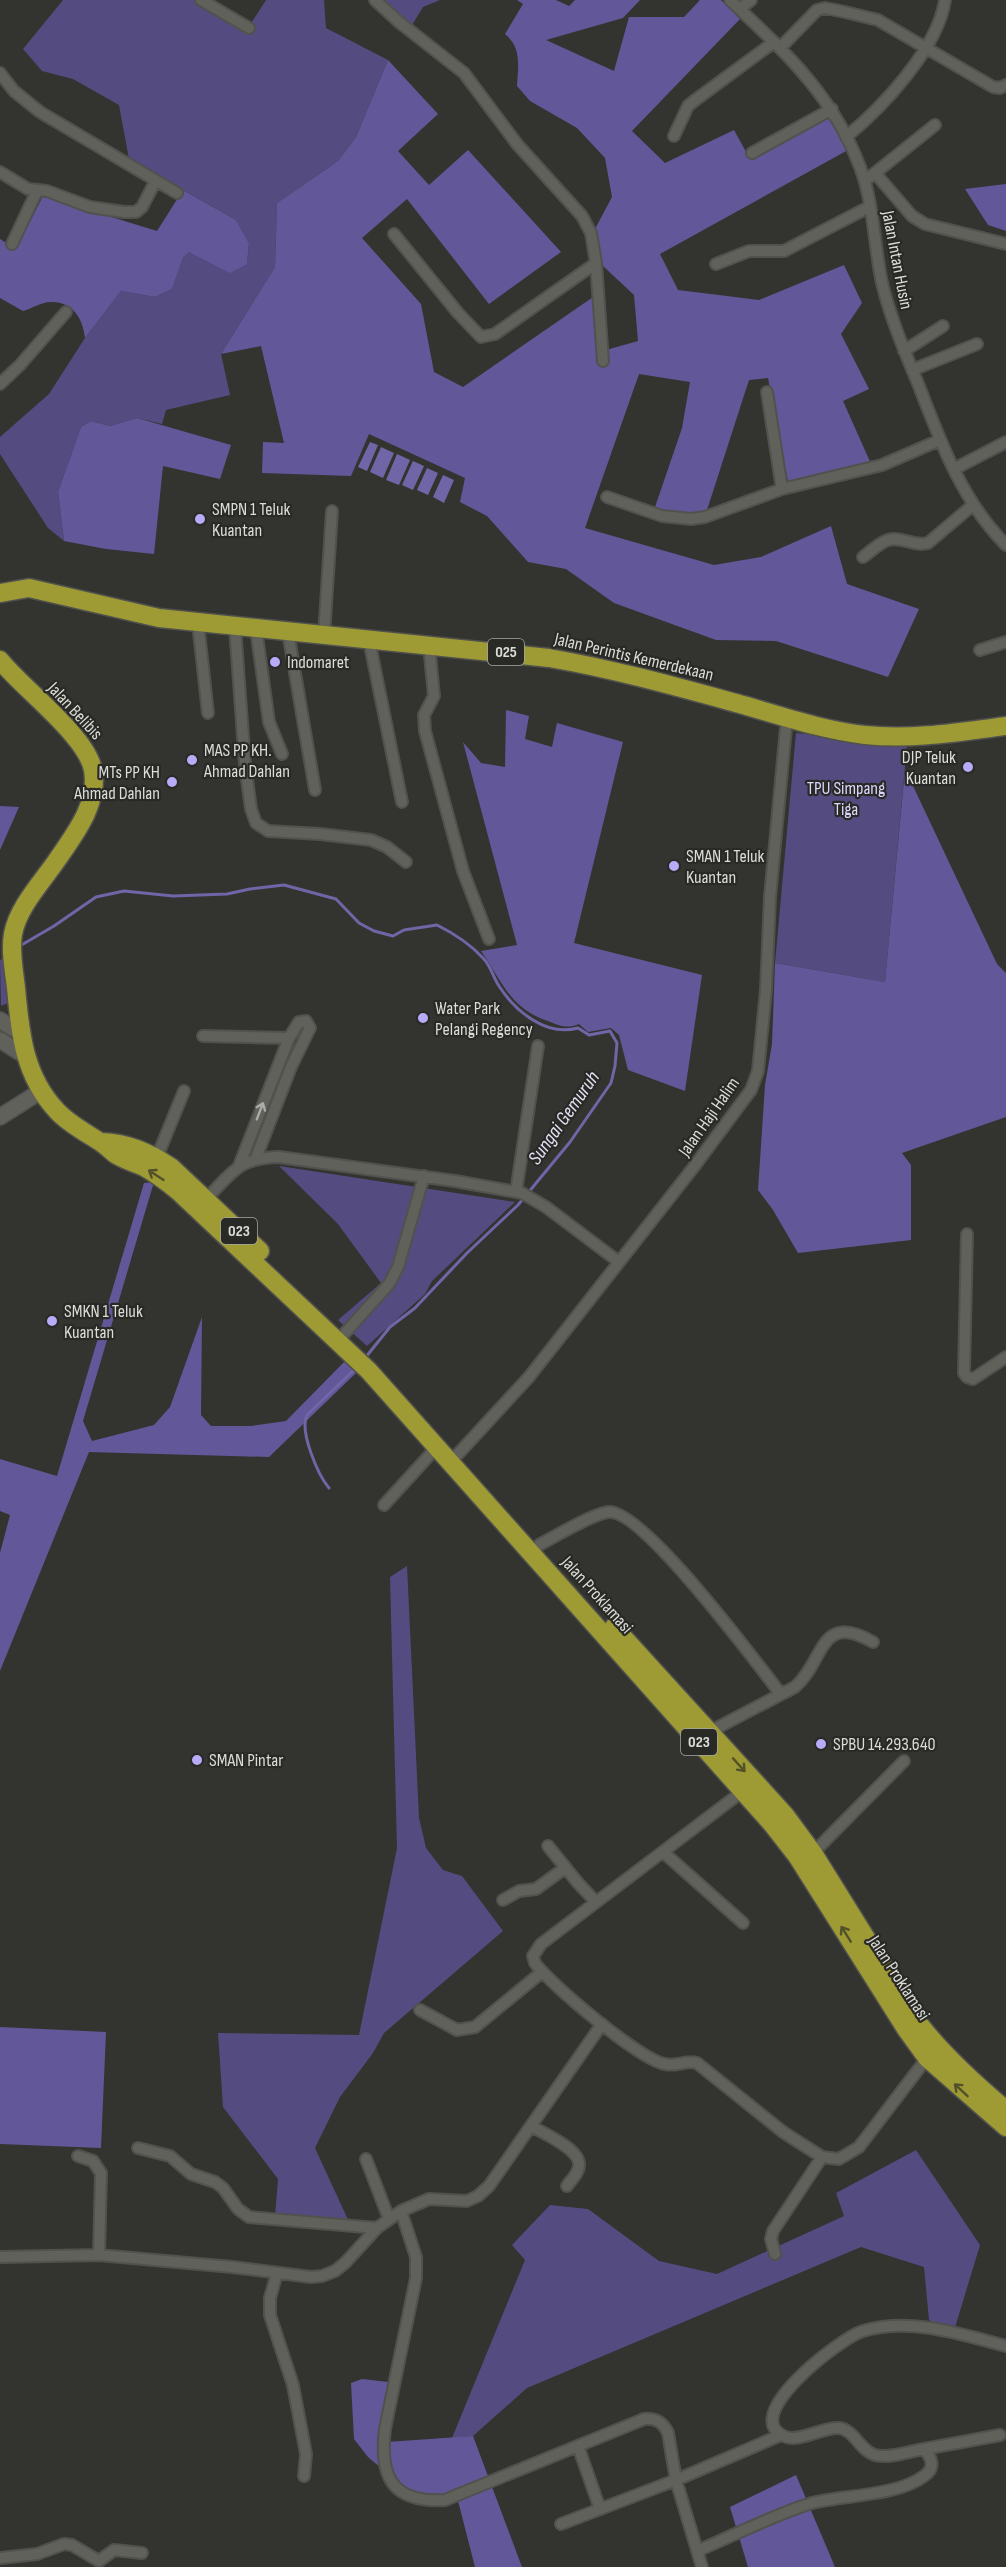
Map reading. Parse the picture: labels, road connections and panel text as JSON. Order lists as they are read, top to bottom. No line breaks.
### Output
{"streets":{"highway":["025","Jalan Perintis Kemerdekaan","Jalan Belibis","023","Jalan Proklamasi"],"street":["Jalan Intan Husin","Jalan Haji Halim"]},"crossings":[["Jalan Perintis Kemerdekaan","Jalan Haji Halim"],["Jalan Belibis","Jalan Proklamasi"],["Jalan Haji Halim","Jalan Proklamasi"]],"water":["Sungai Gemuruh"],"parks":["TPU Simpang Tiga"],"places":["SMPN 1 Teluk Kuantan","Indomaret","MAS PP KH. Ahmad Dahlan","DJP Teluk Kuantan","MTs PP KH Ahmad Dahlan","SMAN 1 Teluk Kuantan","Water Park Pelangi Regency","SMKN 1 Teluk Kuantan","SPBU 14.293.640","SMAN Pintar"]}
